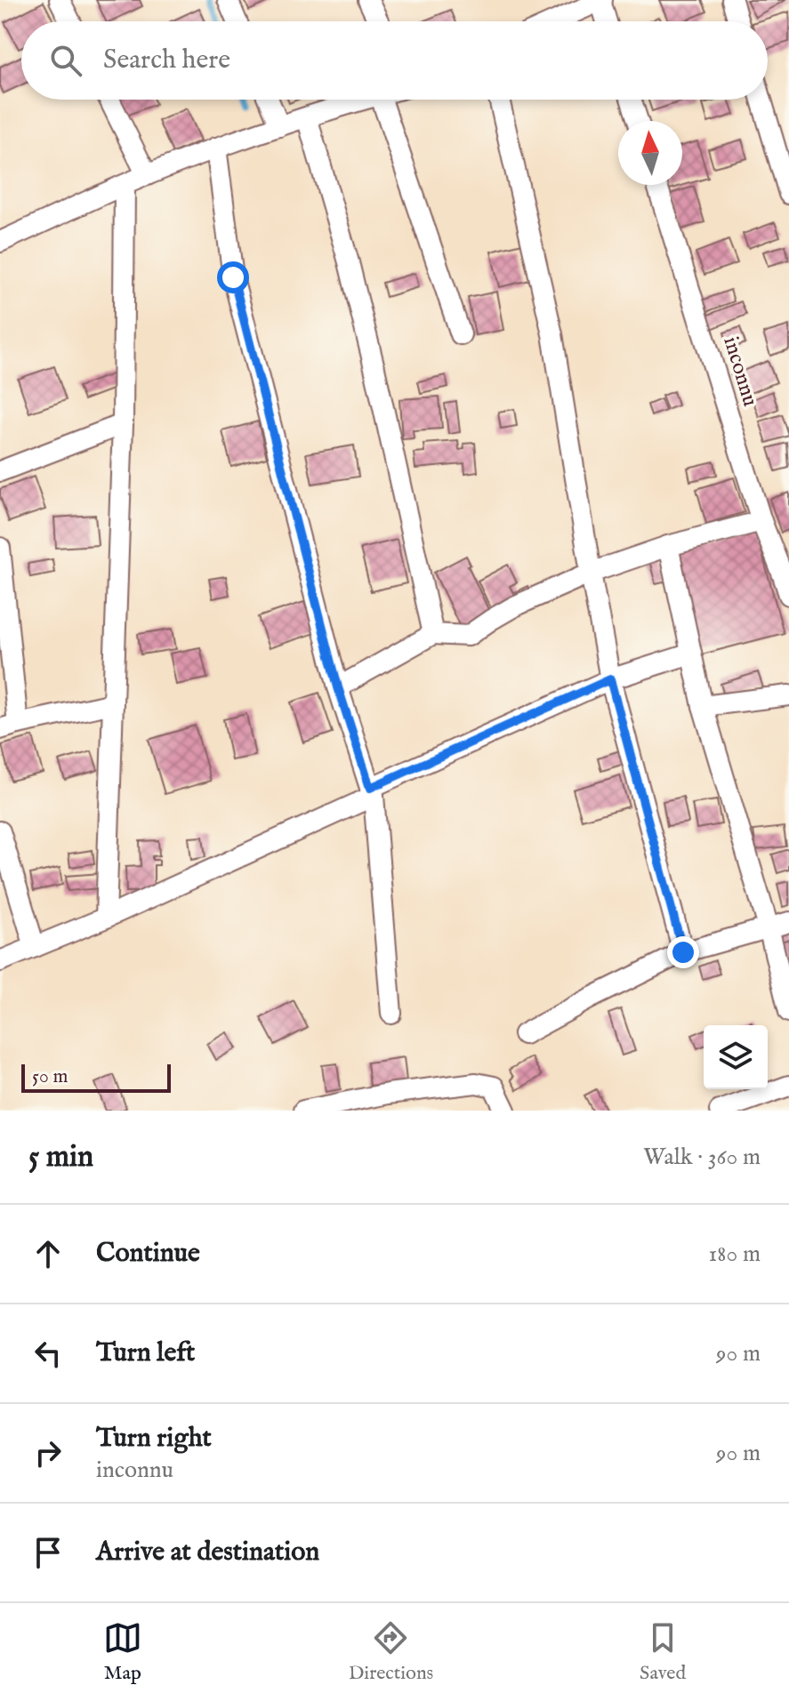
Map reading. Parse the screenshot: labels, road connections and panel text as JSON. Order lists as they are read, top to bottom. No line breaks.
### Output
{"streets":{"street":["inconnu"]},"scale_bar":"50 m","north":"top","page":{"search":"Search here","scale":"50 m","heading":["5 min","Walk · 360 m"],"list":[["Continue","180 m"],["Turn left","90 m"],["Turn right","inconnu","90 m"],"Arrive at destination"],"nav":["Map","Directions","Saved"]}}
